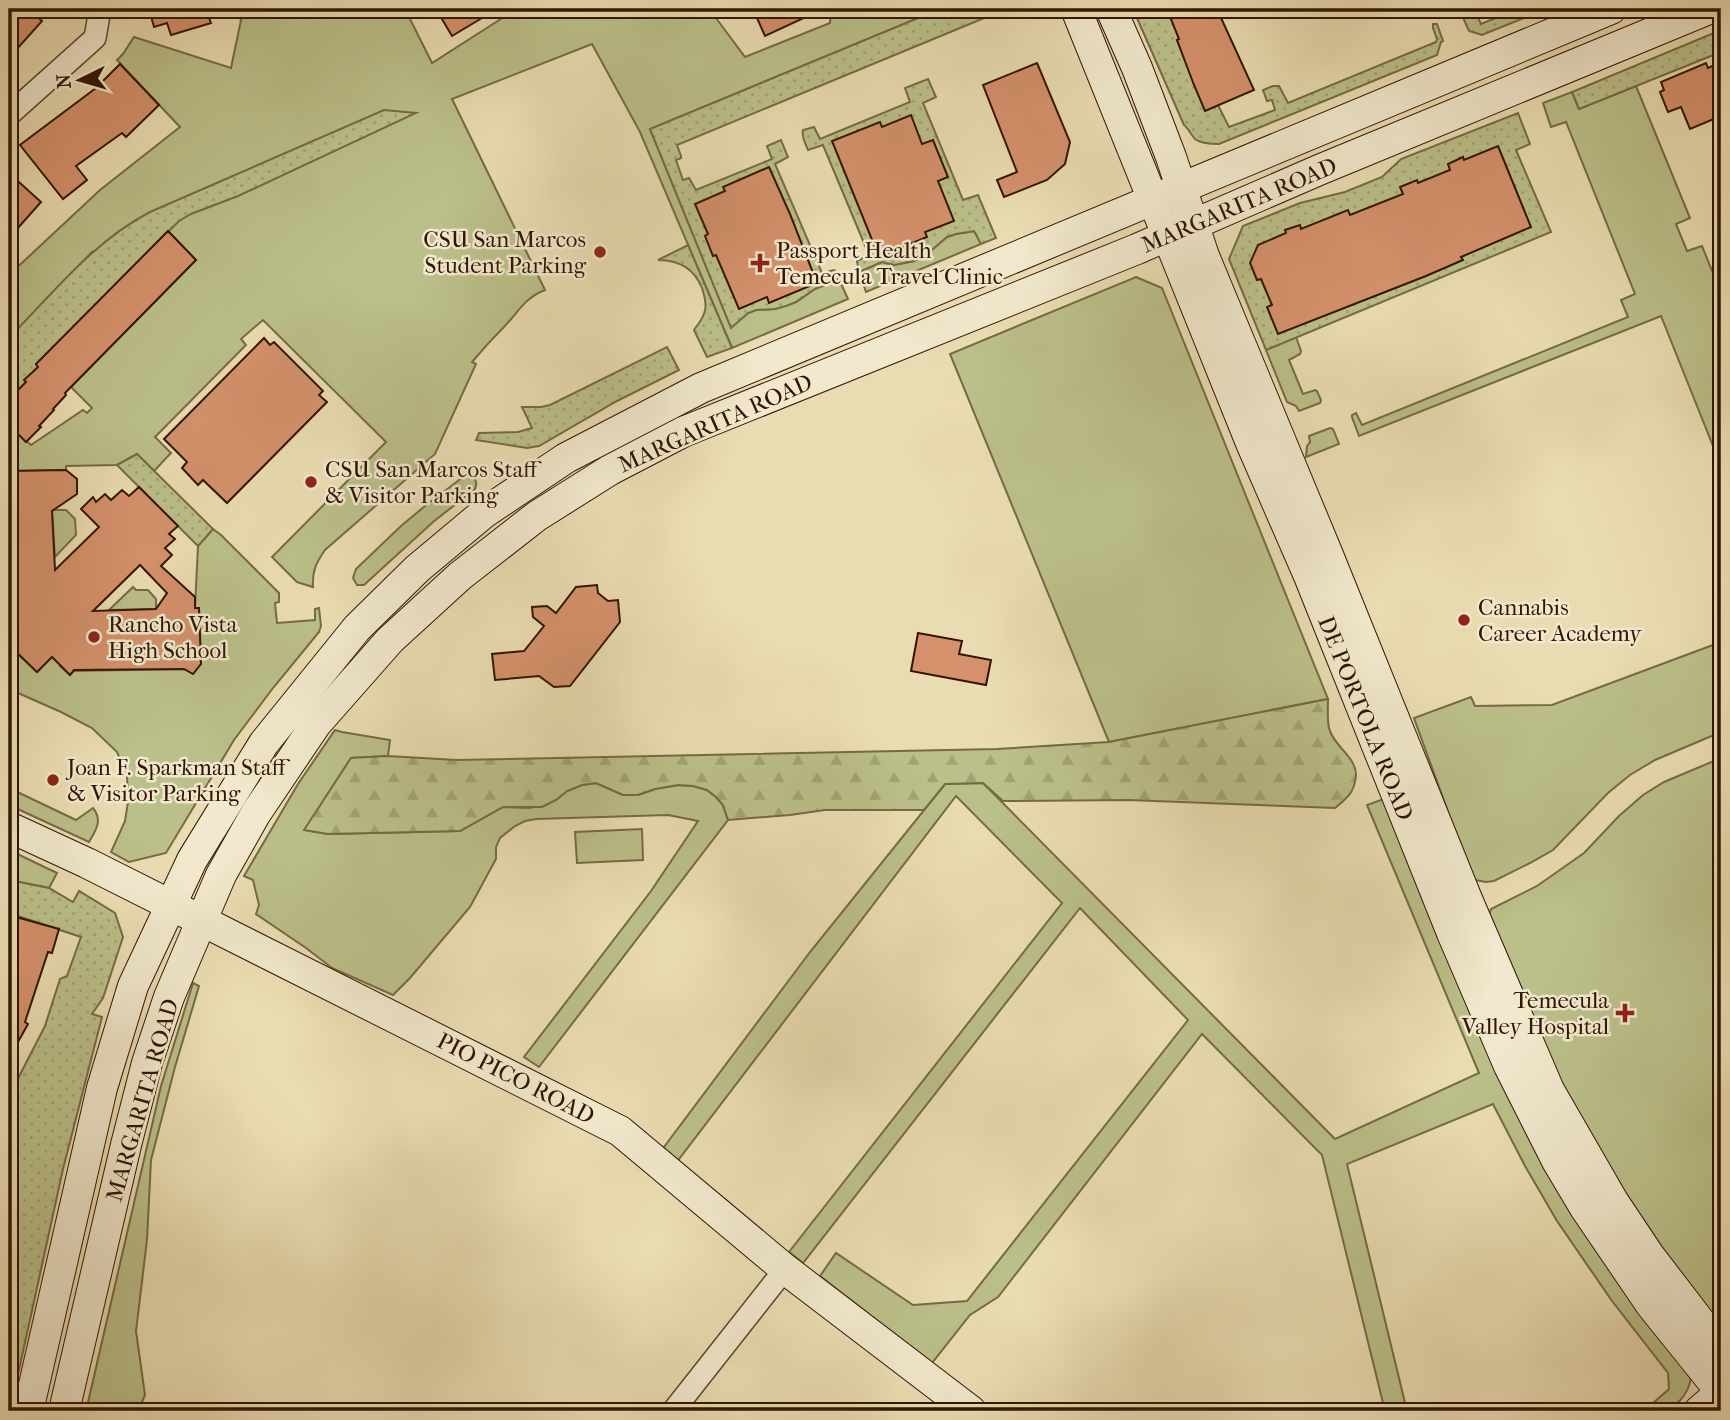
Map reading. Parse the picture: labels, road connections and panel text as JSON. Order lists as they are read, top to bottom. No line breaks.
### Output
{"streets":{"main road":["MARGARITA ROAD","DE PORTOLA ROAD","PIO PICO ROAD"]},"crossings":[["MARGARITA ROAD","DE PORTOLA ROAD"],["MARGARITA ROAD","PIO PICO ROAD"]],"places":{"other":["CSU San Marcos Student Parking","CSU San Marcos Staff & Visitor Parking","Cannabis Career Academy","Rancho Vista High School","Joan F. Sparkman Staff & Visitor Parking"],"health":["Passport Health Temecula Travel Clinic","Temecula Valley Hospital"]},"north":"left"}
